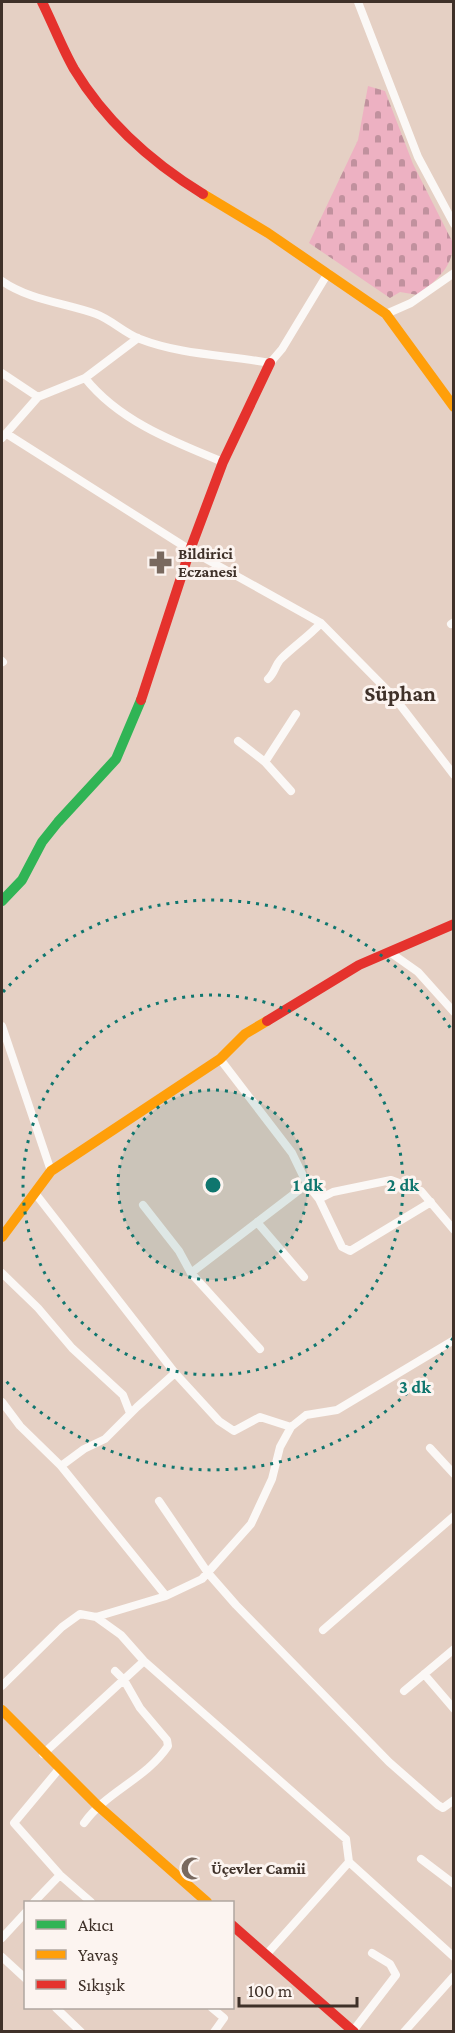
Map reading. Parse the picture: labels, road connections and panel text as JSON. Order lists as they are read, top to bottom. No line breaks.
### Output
{"districts":["Süphan"],"places":{"pharmacy":["Bildirici Eczanesi"],"mosque":["Üçevler Camii"]},"legend":["Akıcı","Yavaş","Sıkışık"],"scale_bar":"100 m","rings":["1 dk","2 dk","3 dk"]}
